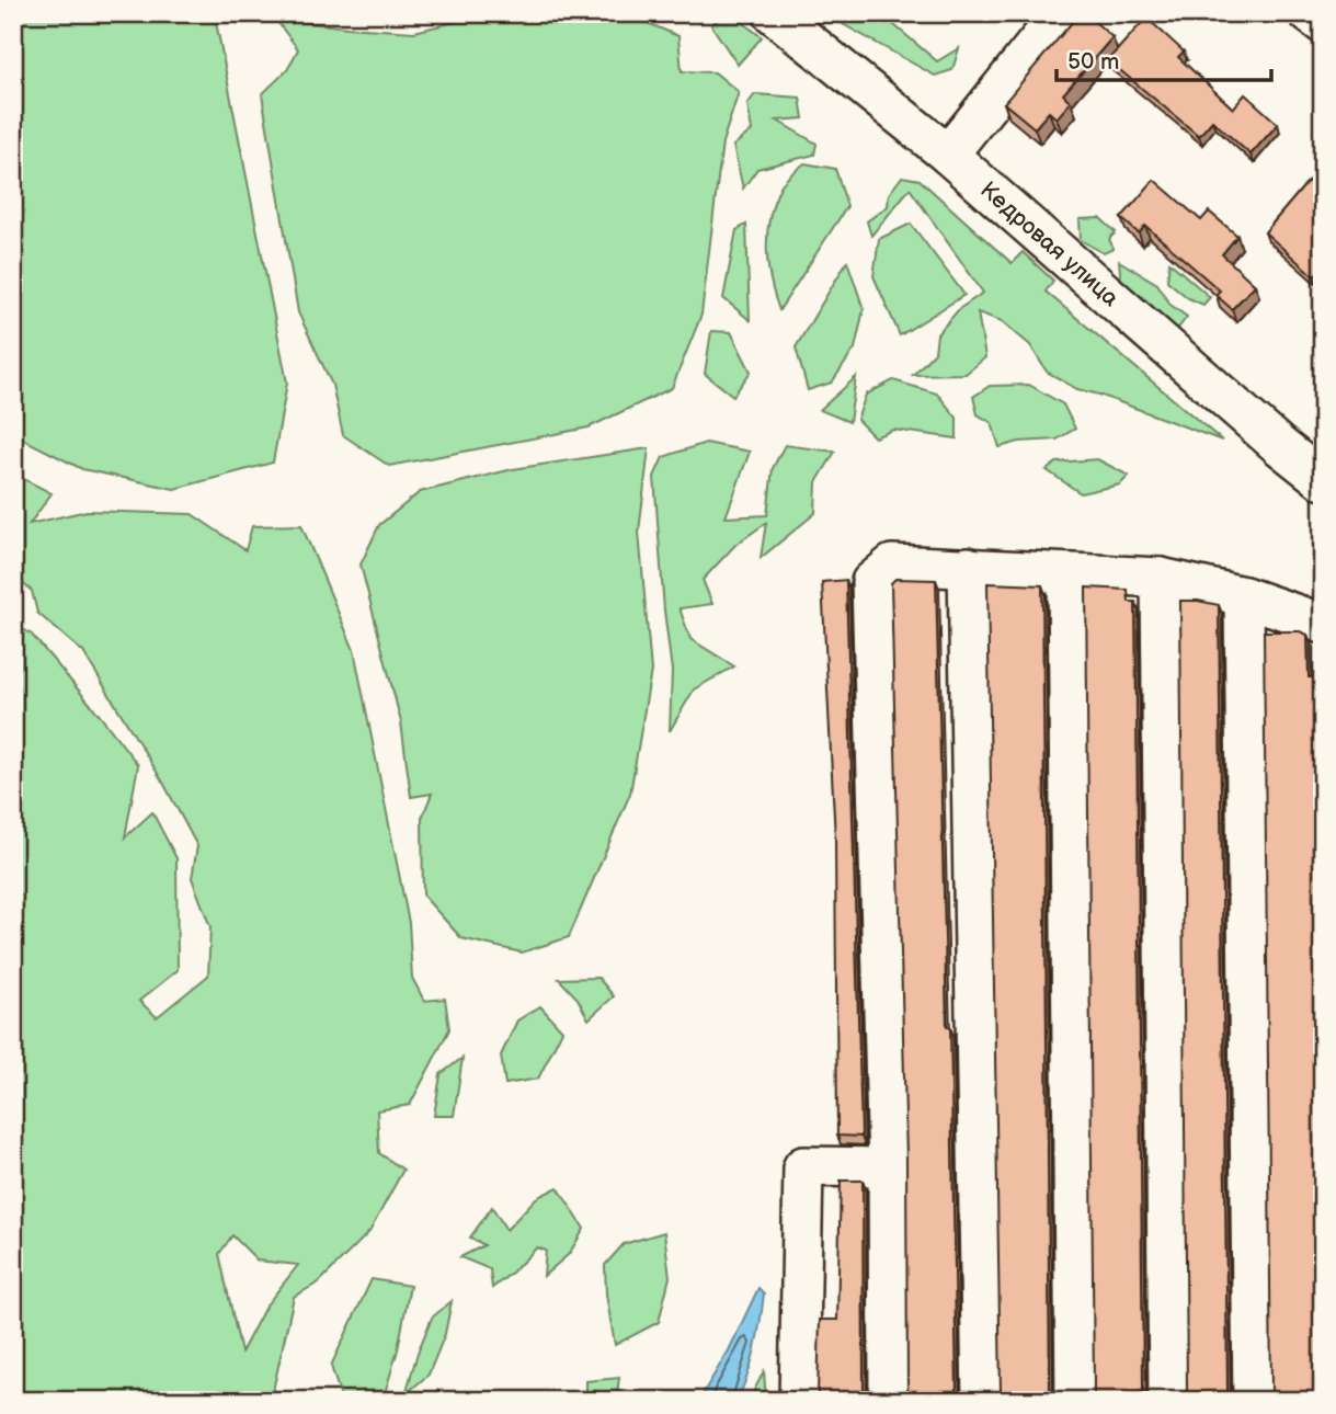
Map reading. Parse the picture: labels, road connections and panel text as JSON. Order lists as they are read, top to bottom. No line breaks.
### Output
{"streets":{"street":["Кедровая улица"]},"scale_bar":"50 m"}
